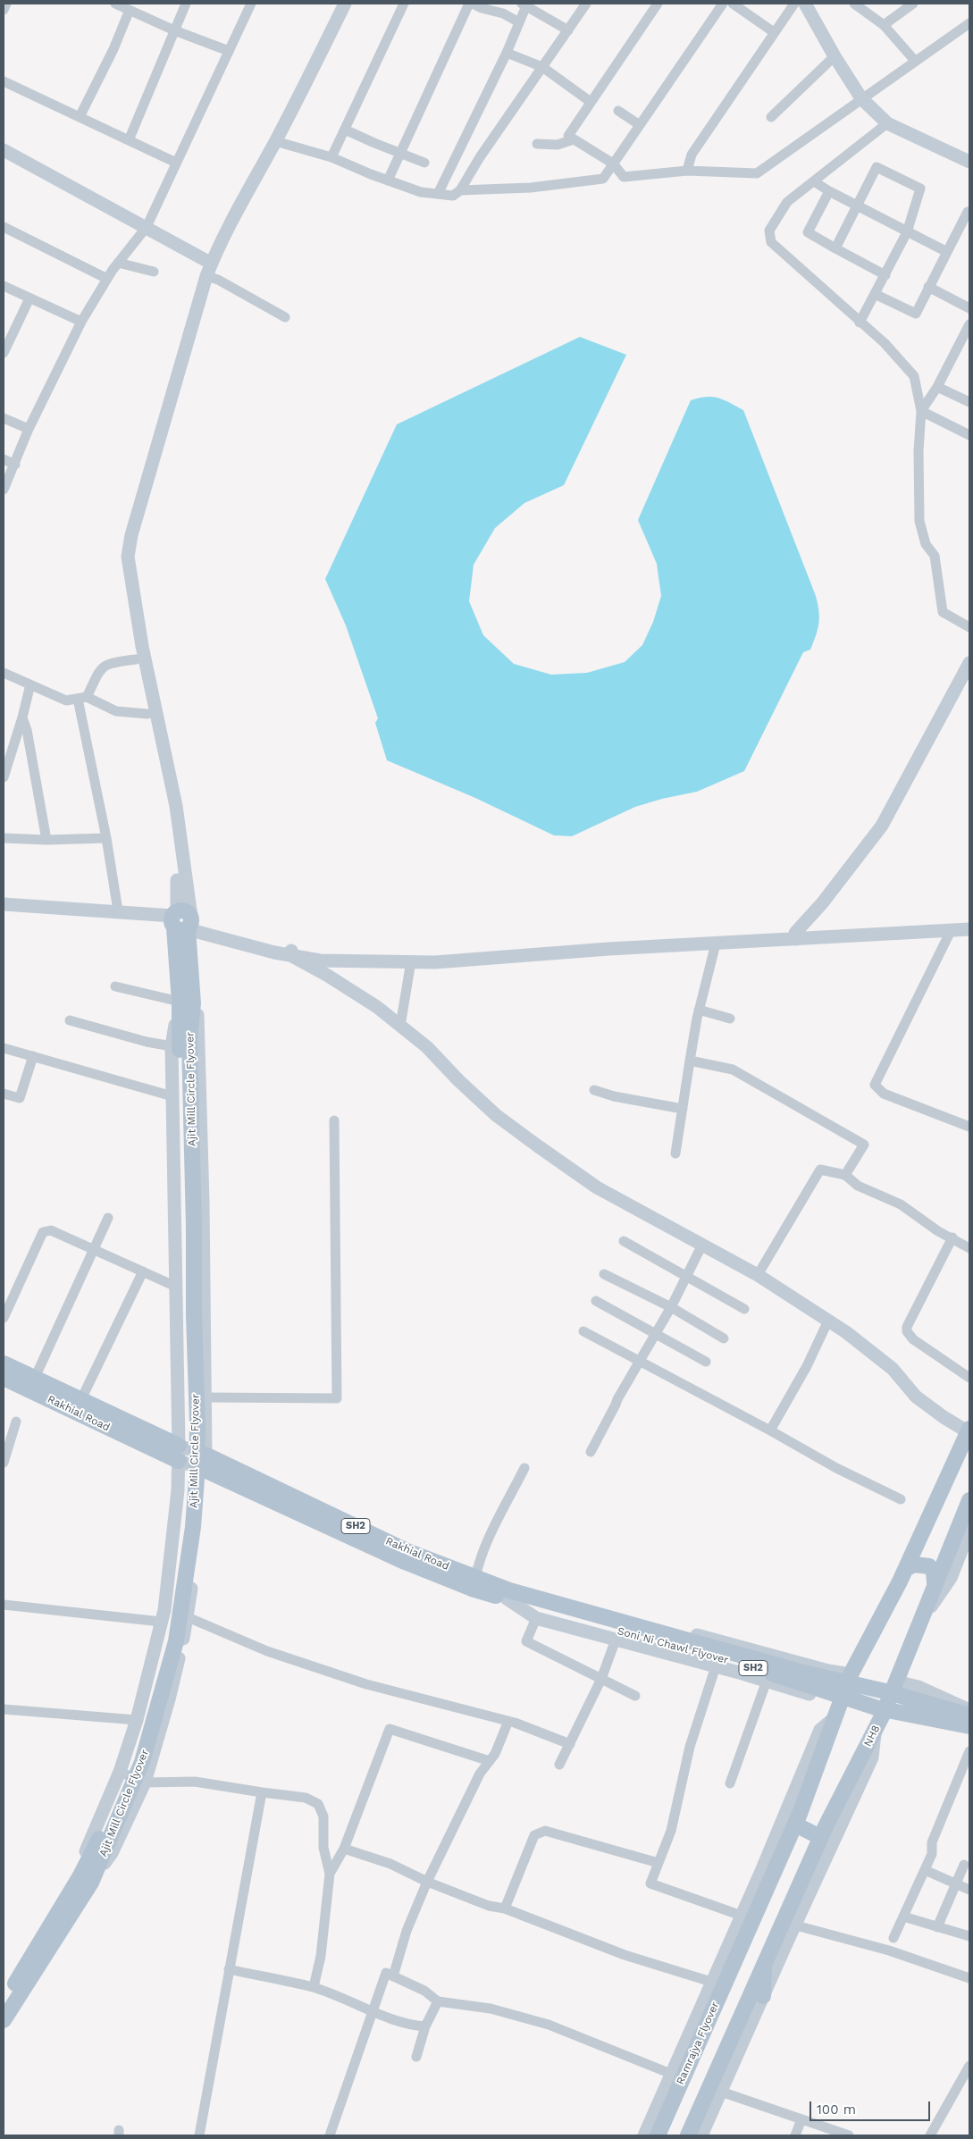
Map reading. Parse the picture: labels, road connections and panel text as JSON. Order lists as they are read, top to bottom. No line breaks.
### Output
{"streets":{"main road":["Ajit Mill Circle Flyover","Rakhial Road","SH2","Soni Ni Chawl Flyover","NH8","Ramrajya Flyover"]},"crossings":[["Rakhial Road","Soni Ni Chawl Flyover"]],"scale_bar":"100 m"}
